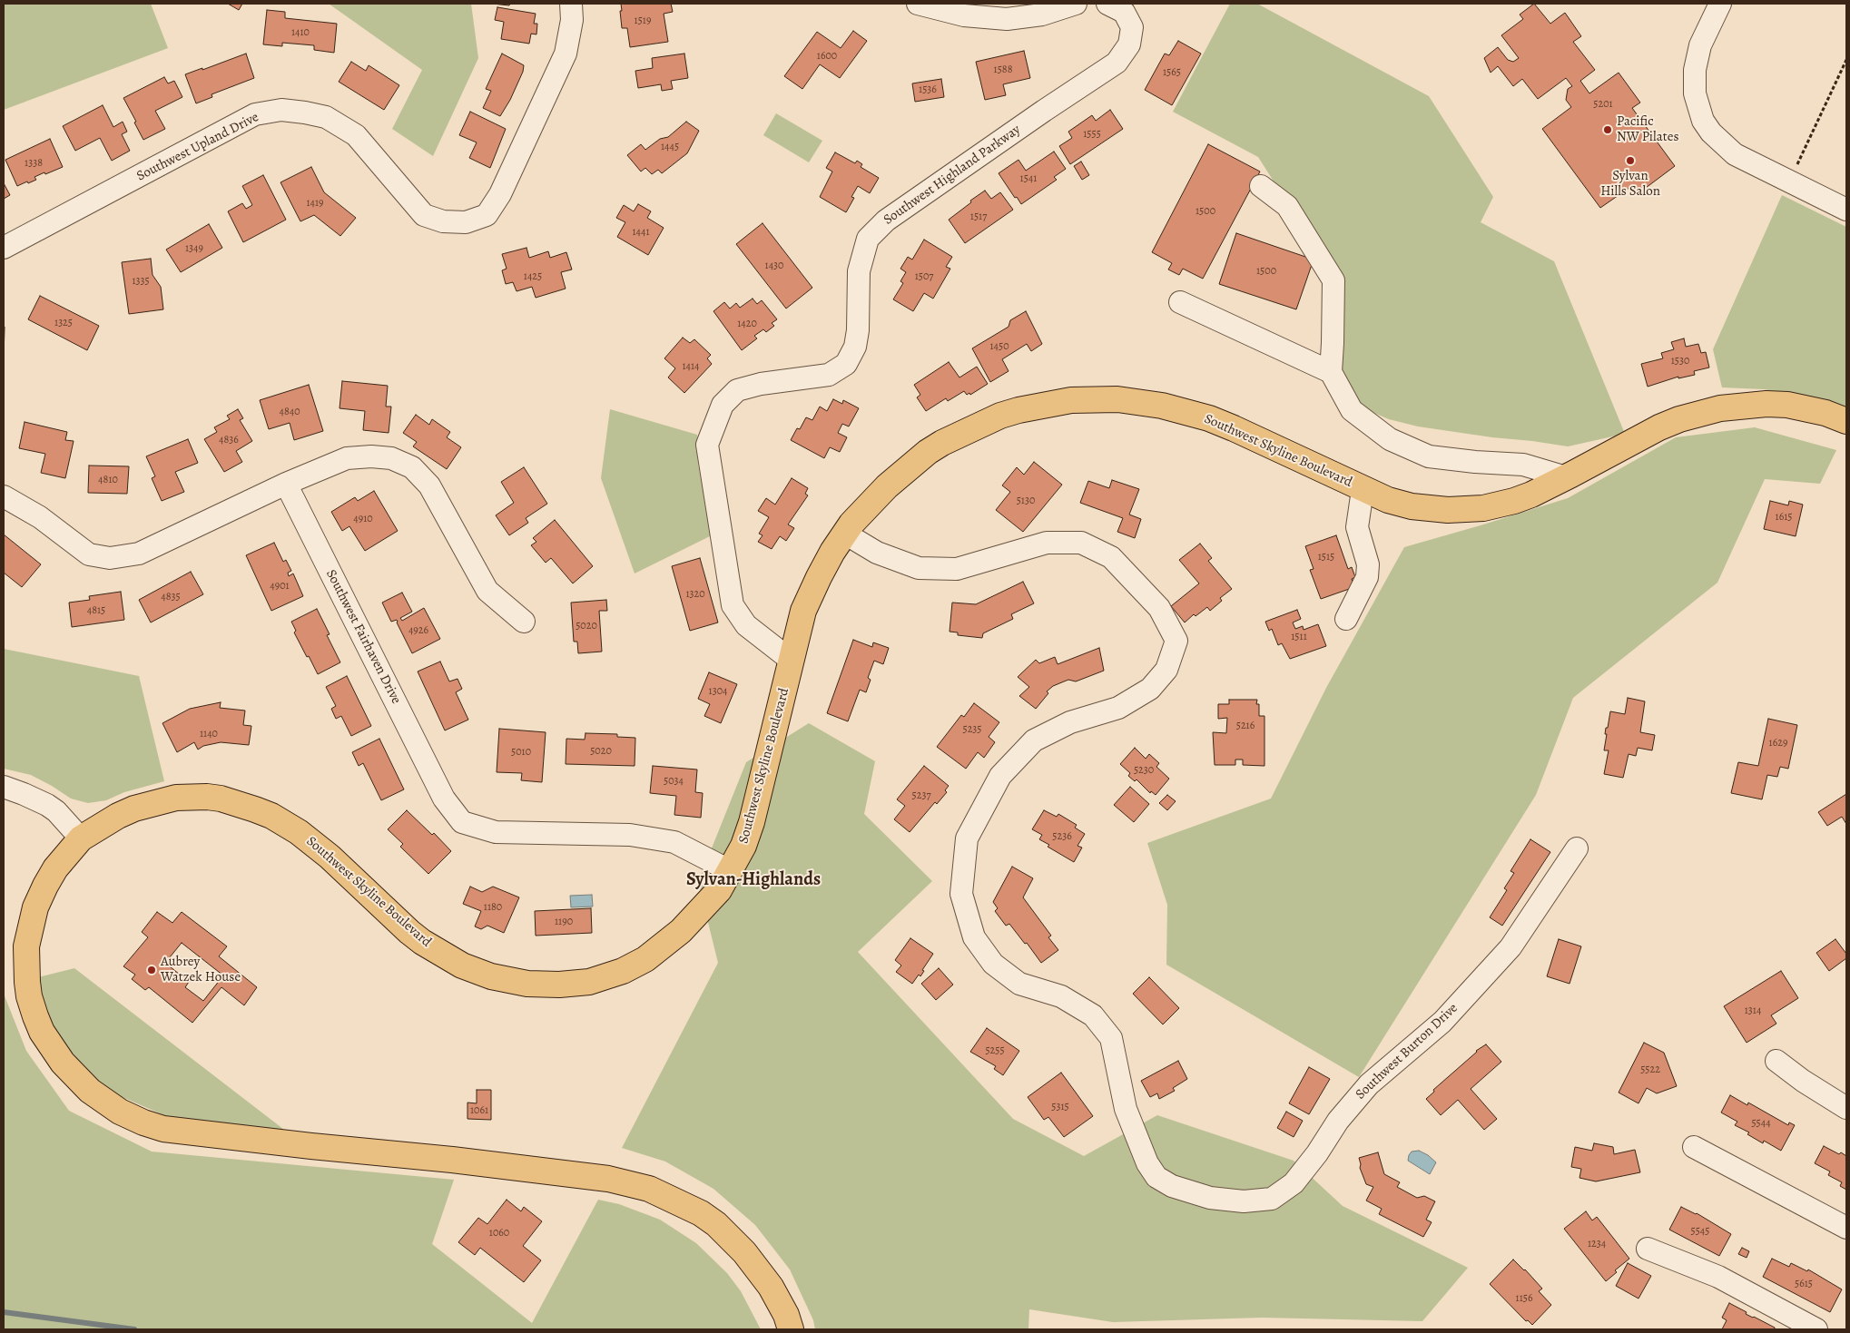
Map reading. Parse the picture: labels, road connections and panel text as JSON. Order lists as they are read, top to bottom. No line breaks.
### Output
{"streets":{"main road":["Southwest Skyline Boulevard"],"street":["Southwest Upland Drive","Southwest Highland Parkway","Southwest Fairhaven Drive","Southwest Burton Drive"]},"crossings":[["Southwest Highland Parkway","Southwest Skyline Boulevard"],["Southwest Skyline Boulevard","Southwest Fairhaven Drive"],["Southwest Skyline Boulevard","Southwest Burton Drive"]],"districts":["Sylvan-Highlands"],"places":["Pacific NW Pilates","Sylvan Hills Salon","Aubrey Watzek House"],"house_numbers":["1519","1410","1600","1588","1565","1536","5201","1555","1445","1338","1541","1419","1500","1517","1441","1349","1430","1500","1425","1507","1335","1325","1420","1450","1530","1414","4840","4836","4810","5130","1615","4910","1515","4901","1320","4835","4815","5020","4926","1511","1304","5216","5235","1140","1629","5020","5010","5230","5034","5237","5236","1180","1190","1314","5255","5522","5315","1061","5544","5545","1060","1234","5615","1156"]}
